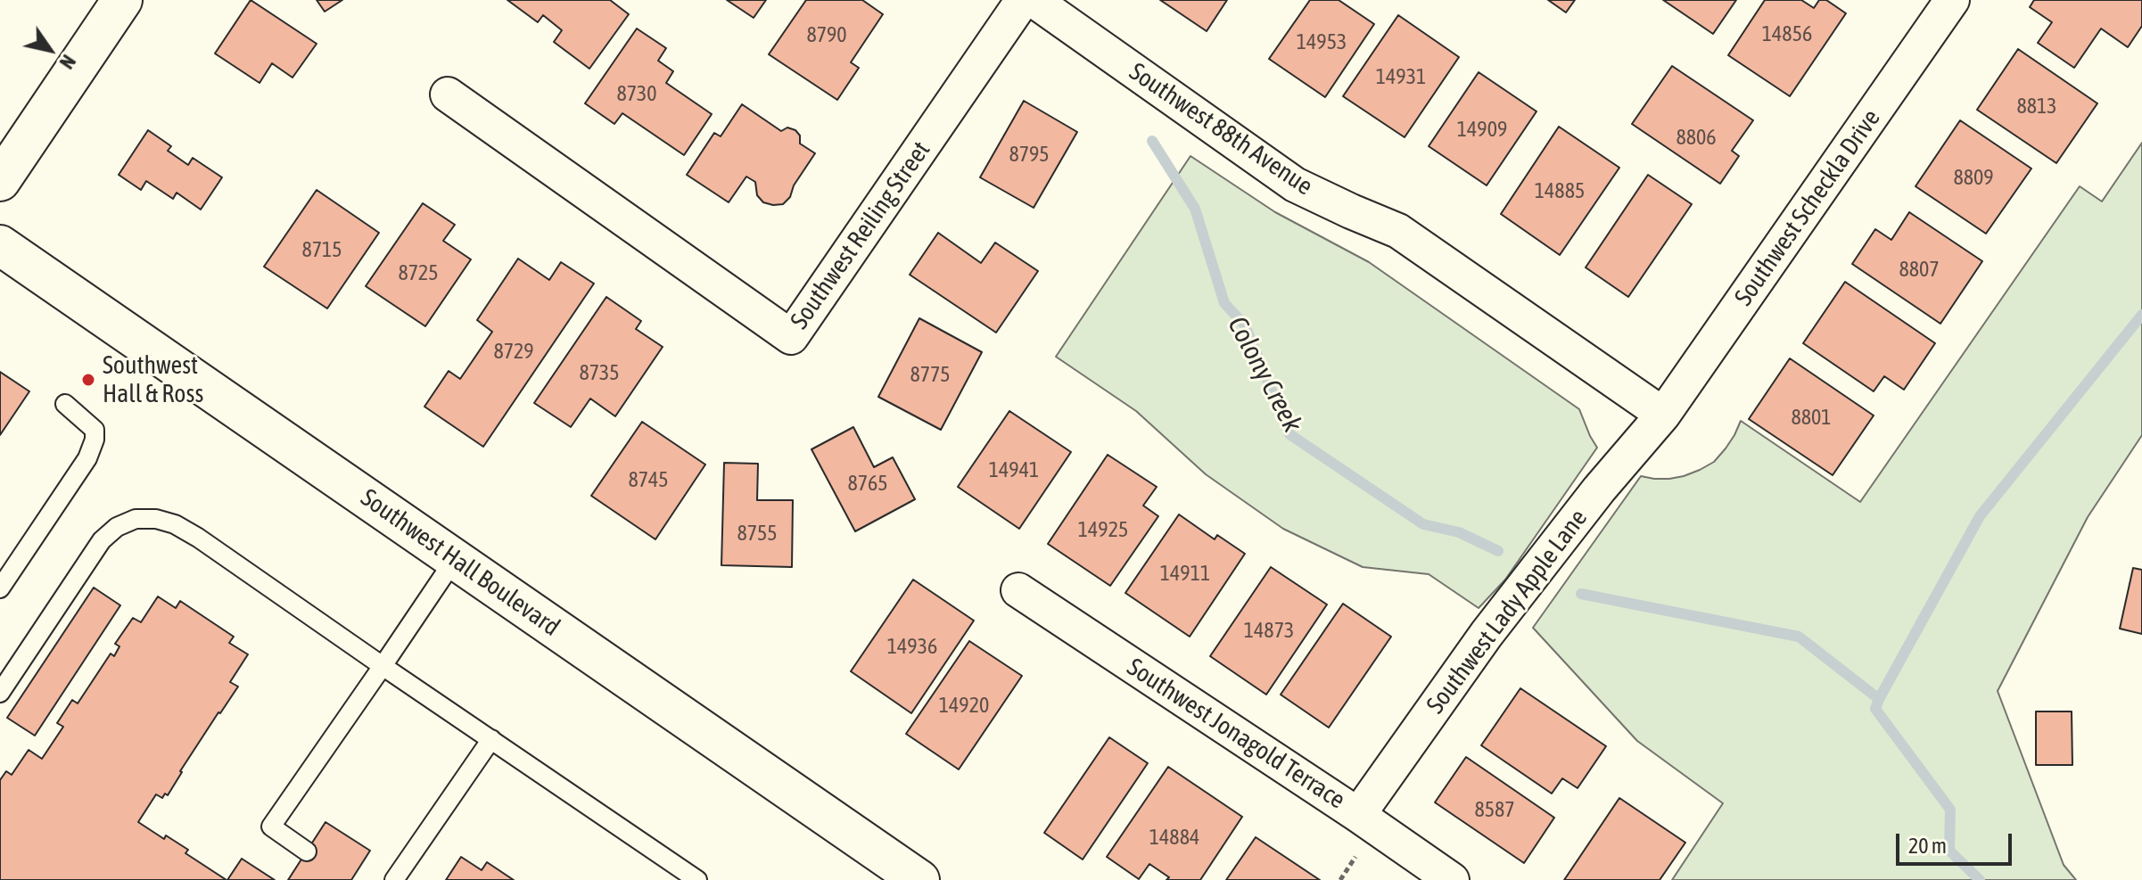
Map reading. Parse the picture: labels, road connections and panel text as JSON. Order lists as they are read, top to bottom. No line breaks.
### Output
{"streets":{"main road":["Southwest Hall Boulevard"],"street":["Southwest 88th Avenue","Southwest Scheckla Drive","Southwest Reiling Street","Southwest Lady Apple Lane","Southwest Jonagold Terrace"]},"crossings":[["Southwest 88th Avenue","Southwest Scheckla Drive"],["Southwest 88th Avenue","Southwest Lady Apple Lane"],["Southwest Scheckla Drive","Southwest Lady Apple Lane"],["Southwest Lady Apple Lane","Southwest Jonagold Terrace"]],"water":["Colony Creek"],"places":["Southwest Hall & Ross"],"house_numbers":["14856","8790","14953","14931","8730","8813","14909","8806","8795","8809","14885","8715","8807","8725","8729","8735","8775","8801","14941","8745","8765","14925","8755","14911","14873","14936","14920","8587","14884"],"scale_bar":"20 m","north":"bottom right"}
